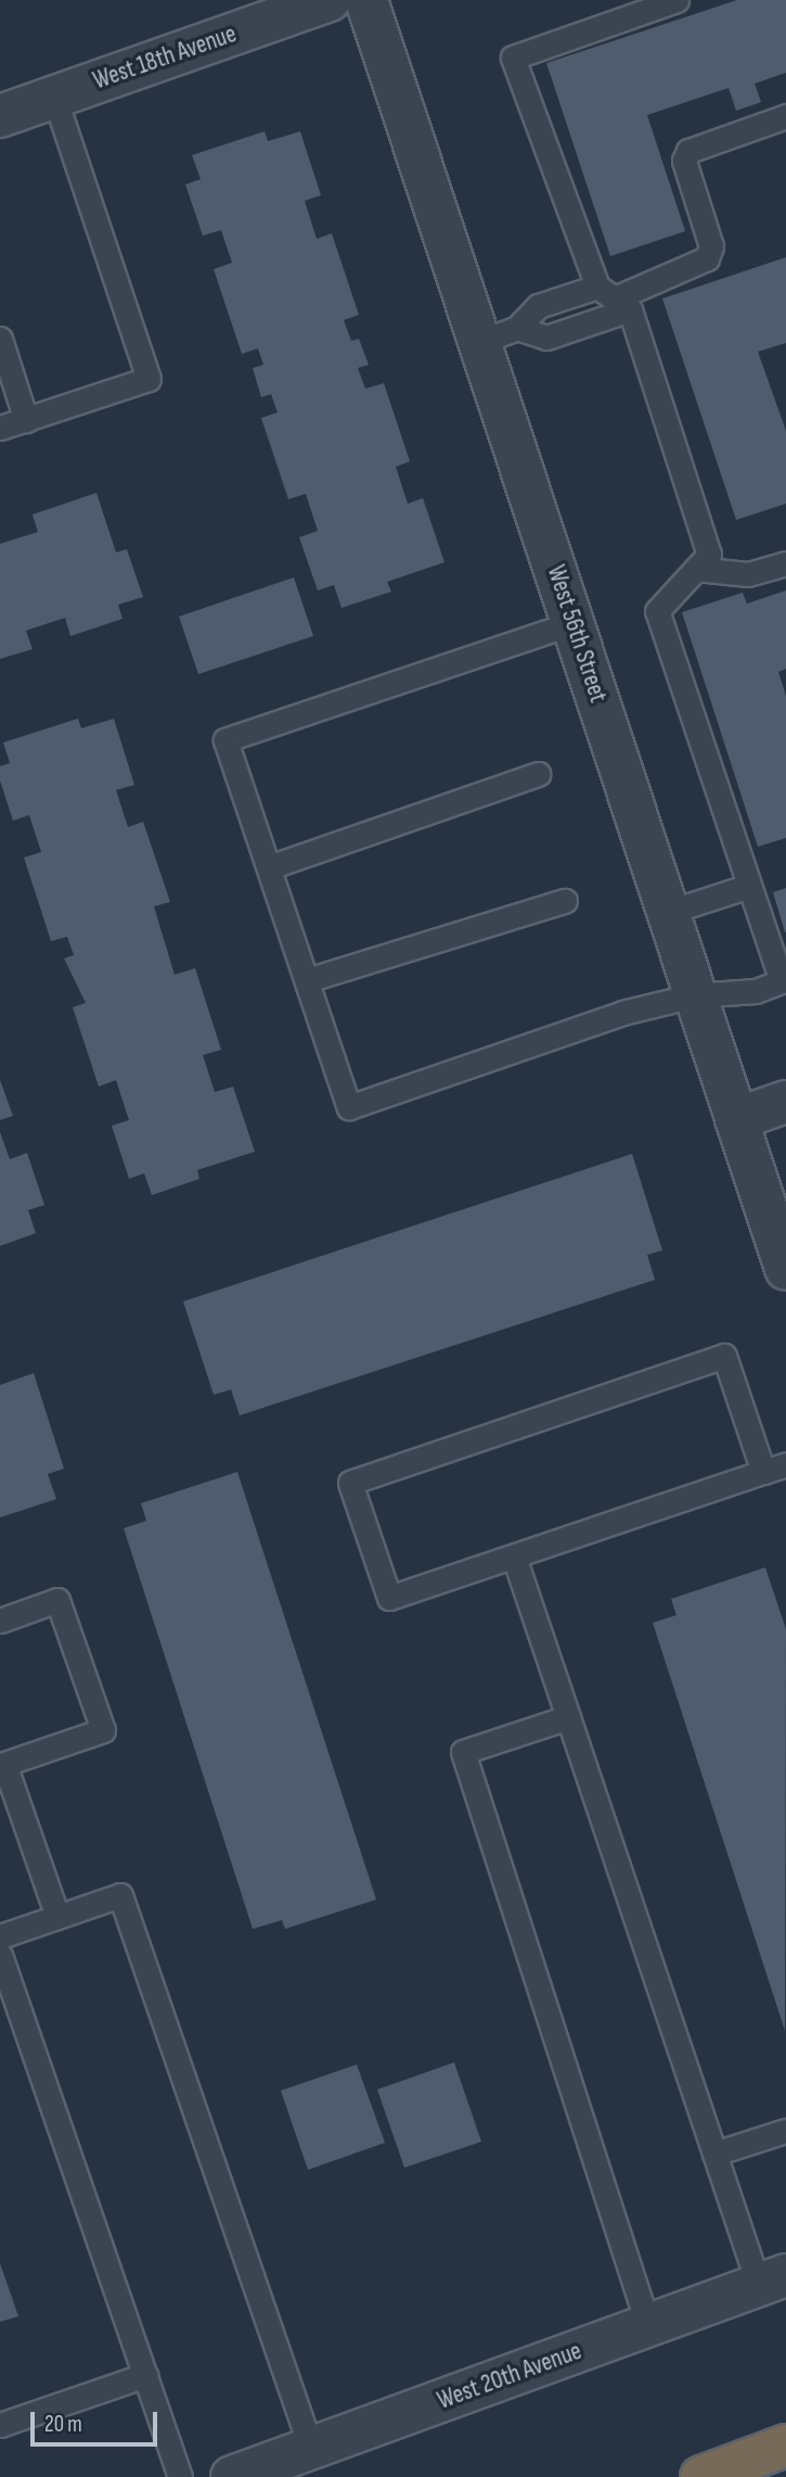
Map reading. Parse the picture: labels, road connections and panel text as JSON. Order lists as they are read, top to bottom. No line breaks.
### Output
{"streets":{"street":["West 18th Avenue","West 56th Street","West 20th Avenue"]},"scale_bar":"20 m"}
